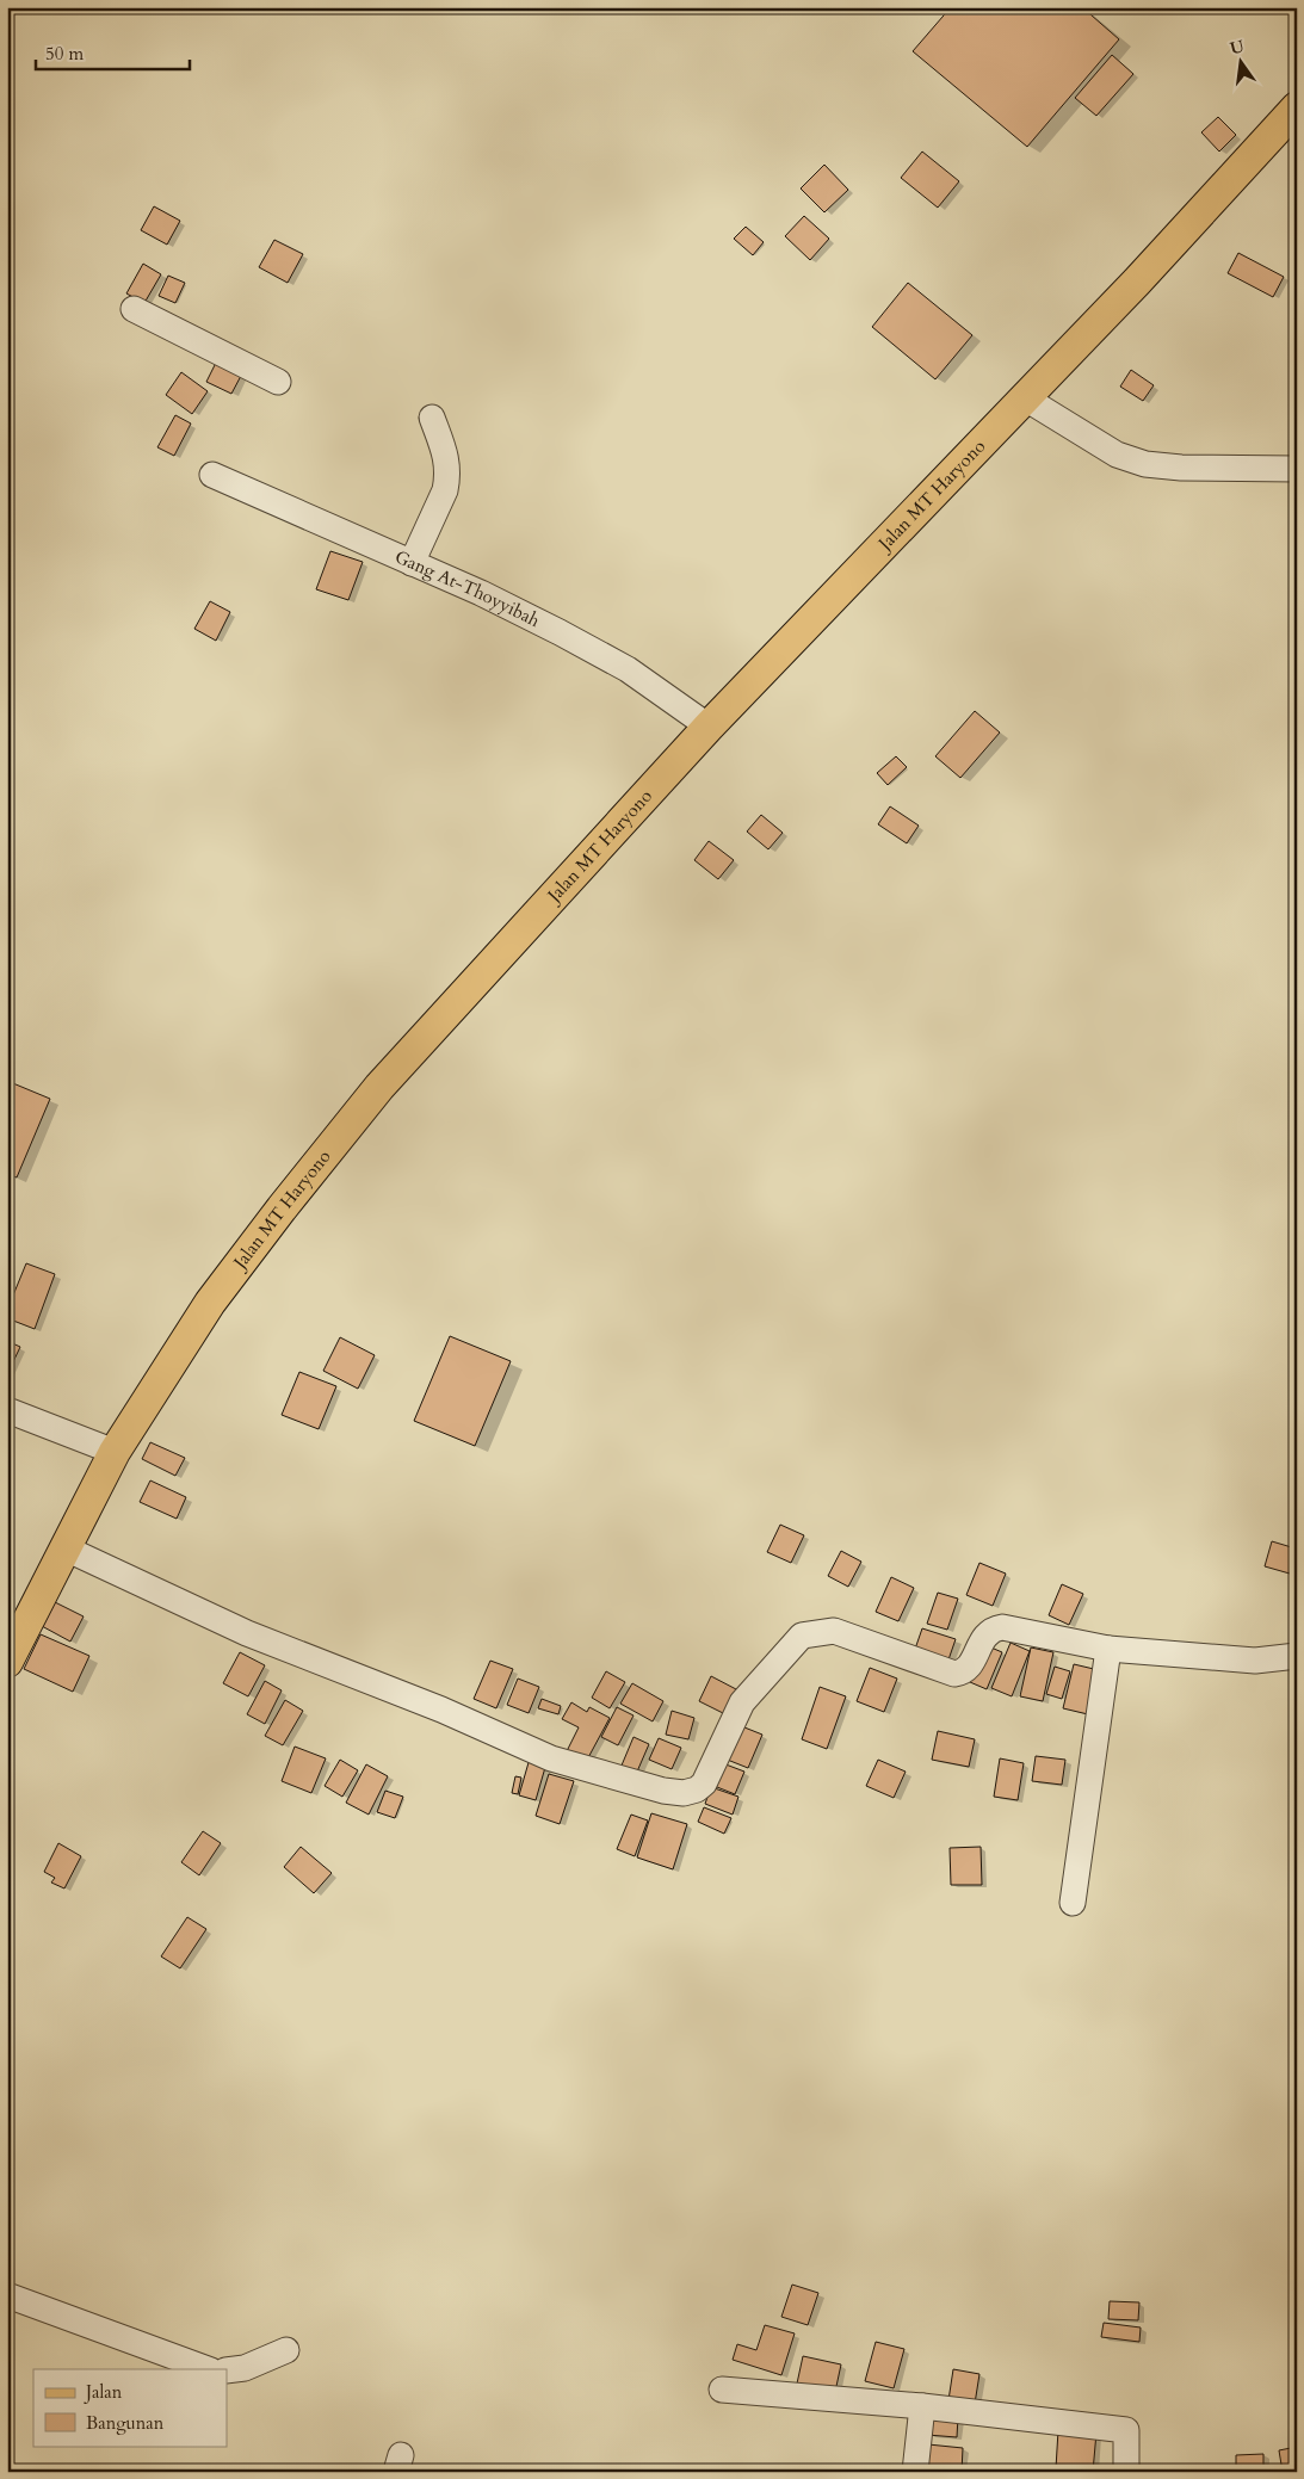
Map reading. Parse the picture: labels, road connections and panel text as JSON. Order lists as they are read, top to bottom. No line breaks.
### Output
{"streets":{"main road":["Jalan MT Haryono"],"street":["Gang At-Thoyyibah"]},"crossings":[["Jalan MT Haryono","Gang At-Thoyyibah"]],"legend":["Jalan","Bangunan"],"scale_bar":"50 m","north":"top"}
